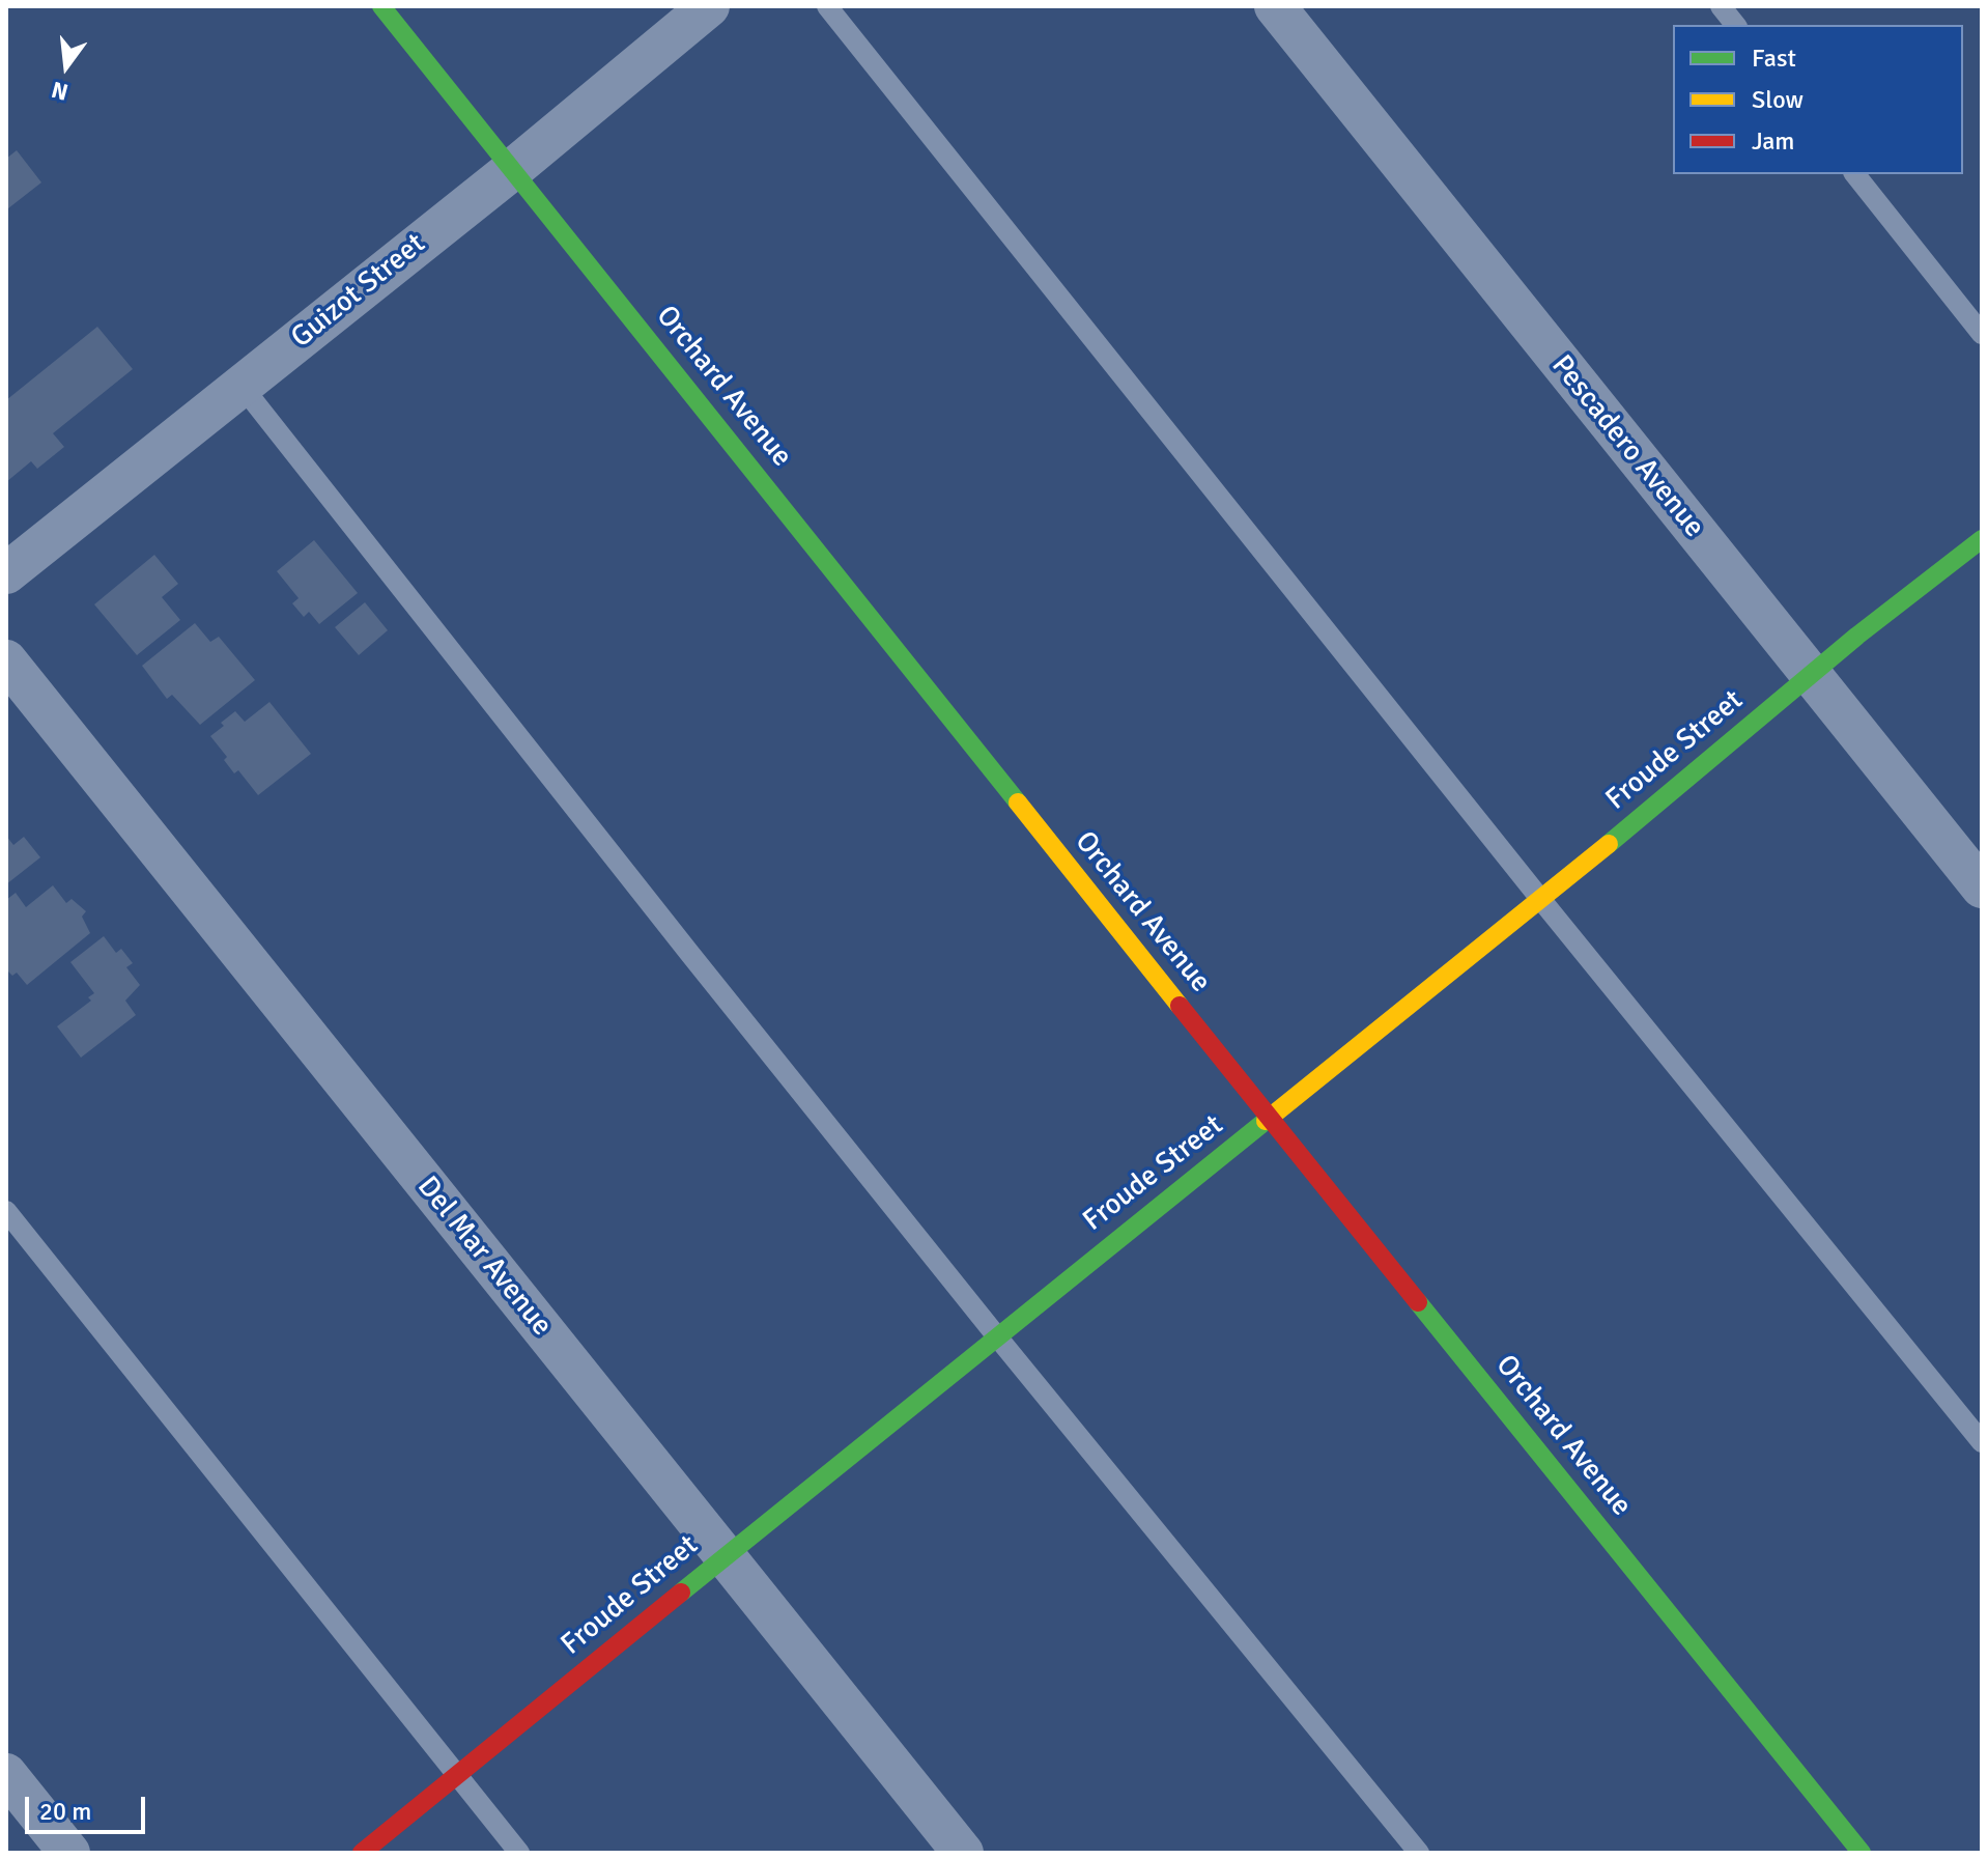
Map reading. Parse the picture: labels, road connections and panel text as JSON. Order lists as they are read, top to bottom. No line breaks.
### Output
{"streets":{"street":["Guizot Street","Orchard Avenue","Pescadero Avenue","Froude Street","Del Mar Avenue"]},"crossings":[["Guizot Street","Orchard Avenue"],["Orchard Avenue","Froude Street"],["Pescadero Avenue","Froude Street"],["Froude Street","Del Mar Avenue"]],"legend":["Fast","Slow","Jam"],"scale_bar":"20 m","north":"bottom"}
